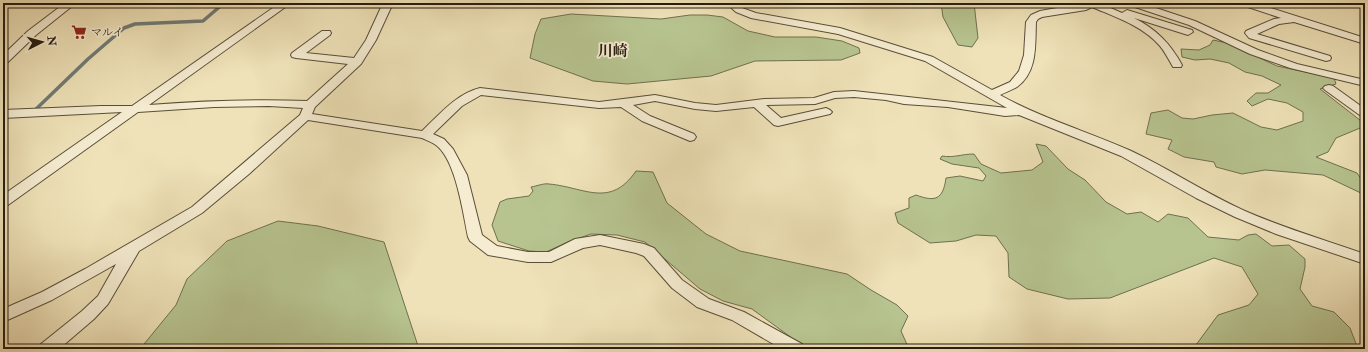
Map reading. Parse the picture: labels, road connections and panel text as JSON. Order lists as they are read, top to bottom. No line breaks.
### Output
{"districts":["川崎"],"places":{"supermarket":["マルイ"]},"north":"right"}
